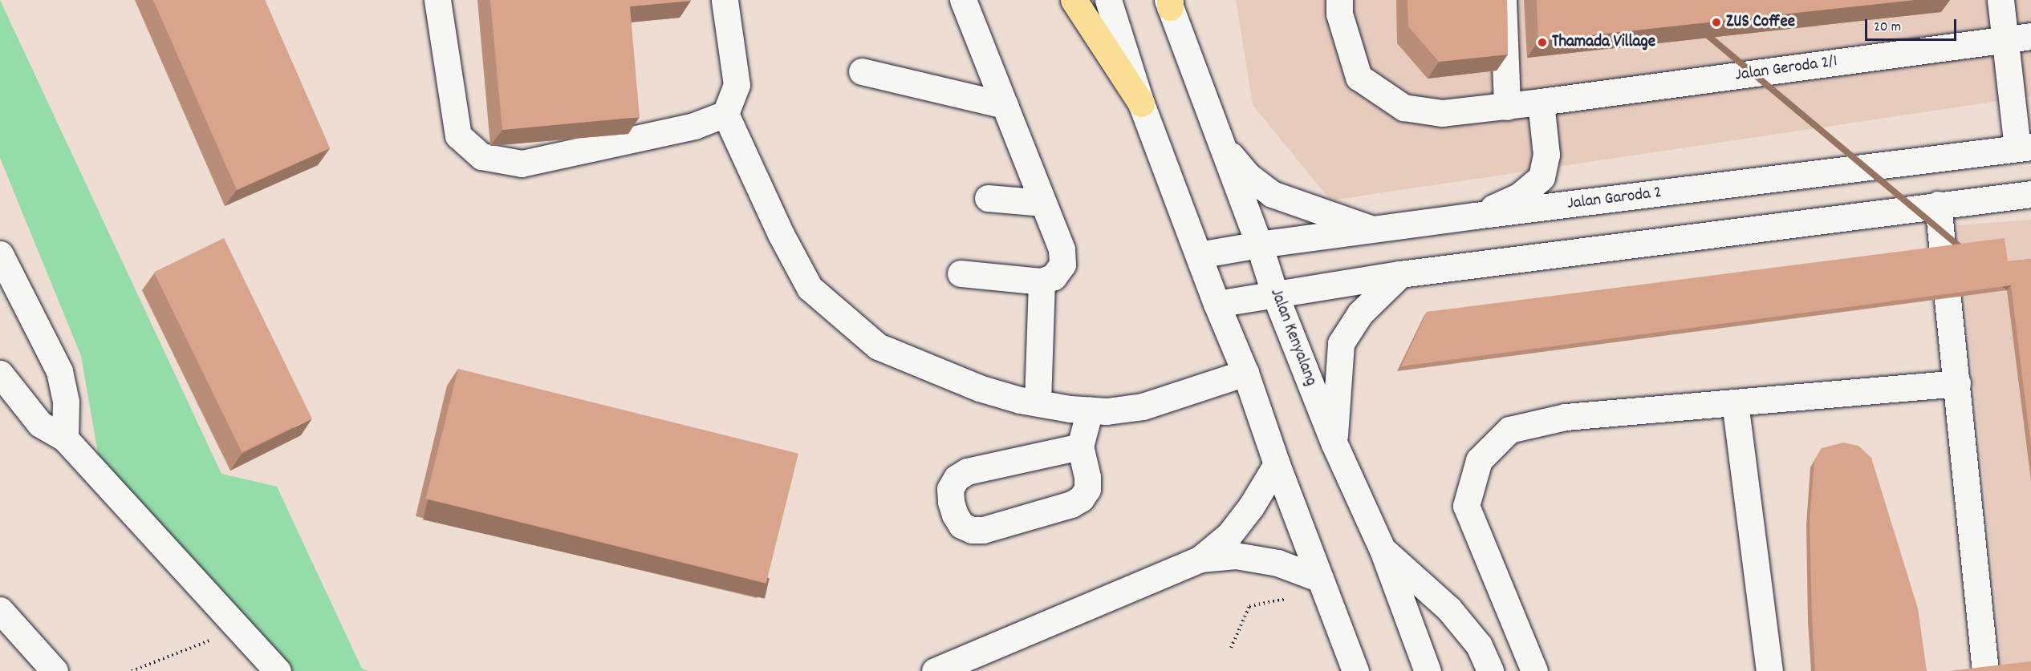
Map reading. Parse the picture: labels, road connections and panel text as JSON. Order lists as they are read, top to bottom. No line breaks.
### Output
{"streets":{"street":["Jalan Geroda 2/1","Jalan Garoda 2","Jalan Kenyalang"]},"crossings":[["Jalan Garoda 2","Jalan Kenyalang"]],"places":["ZUS Coffee","Thamada Village"],"scale_bar":"20 m"}
